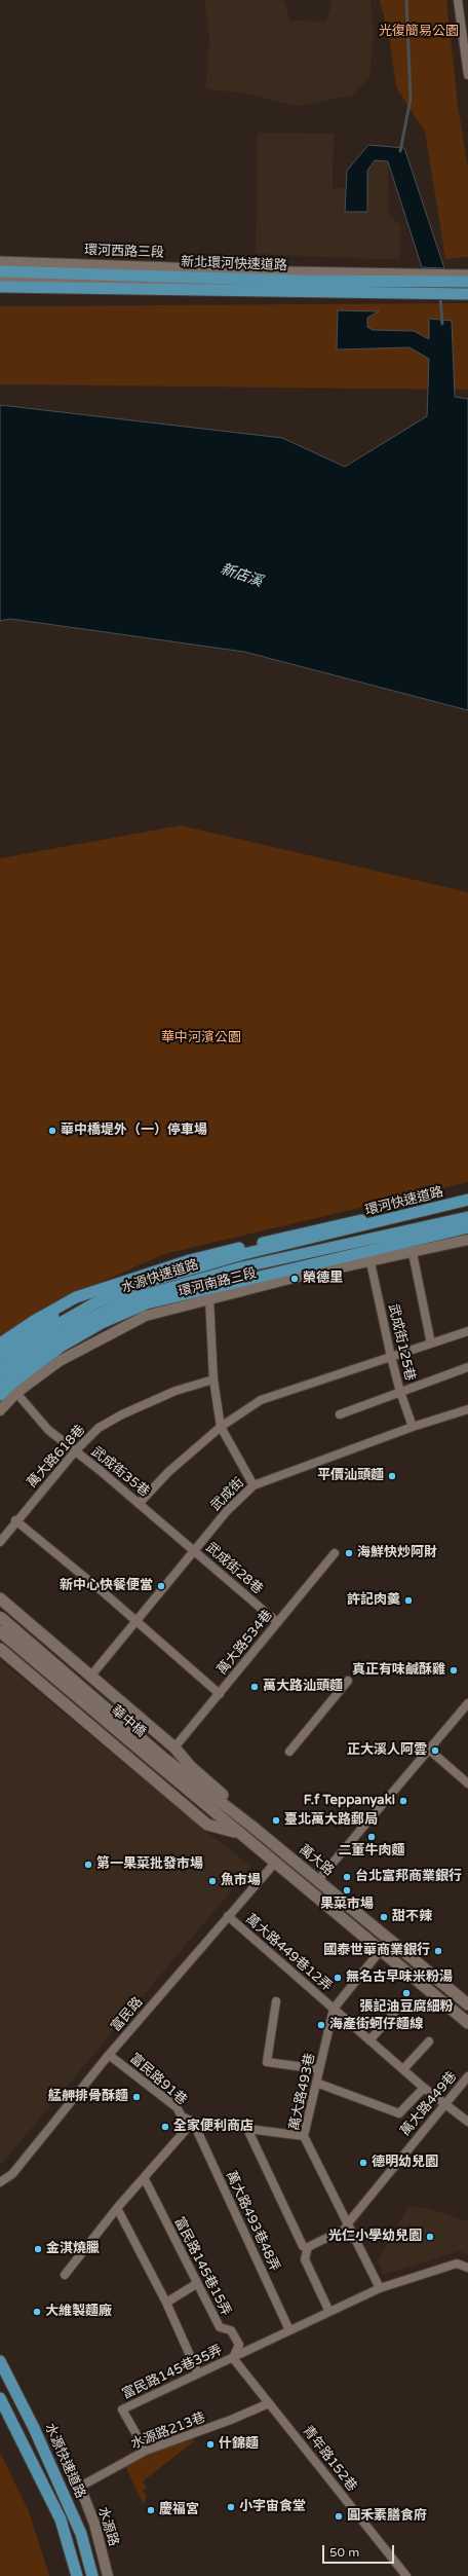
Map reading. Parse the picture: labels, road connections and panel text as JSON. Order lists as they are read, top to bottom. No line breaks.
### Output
{"streets":{"highway":["新北環河快速道路","環河快速道路","水源快速道路"],"main road":["環河西路三段","華中橋","萬大路"],"street":["環河南路三段","武成街125巷","萬大路618巷","武成街35巷","武成街","武成街28巷","萬大路534巷","萬大路449巷12弄","富民路","富民路91巷","萬大路493巷","萬大路449巷","萬大路493巷48弄","富民路145巷15弄","富民路145巷35弄","水源路213巷","青年路152巷","水源路"]},"crossings":[["環河快速道路","水源快速道路"],["環河南路三段","武成街125巷"],["環河南路三段","武成街35巷"],["武成街125巷","武成街"],["萬大路618巷","武成街35巷"],["武成街35巷","武成街"],["武成街35巷","武成街28巷"],["武成街","武成街28巷"],["武成街28巷","萬大路534巷"],["華中橋","萬大路"],["萬大路","富民路"],["萬大路","萬大路493巷"],["萬大路449巷12弄","富民路"],["萬大路449巷12弄","萬大路493巷"],["萬大路449巷12弄","萬大路449巷"],["富民路","富民路91巷"],["富民路91巷","萬大路493巷48弄"],["萬大路493巷","萬大路449巷"],["萬大路493巷","富民路145巷35弄"],["萬大路493巷48弄","富民路145巷35弄"],["富民路145巷15弄","富民路145巷35弄"],["富民路145巷15弄","青年路152巷"],["富民路145巷35弄","水源路213巷"],["富民路145巷35弄","青年路152巷"],["水源路213巷","青年路152巷"],["水源路213巷","水源路"]],"water":["新店溪"],"parks":["光復簡易公園","華中河濱公園"],"places":["華中橋堤外（一）停車場","榮德里","平價汕頭麵","海鮮快炒阿財","新中心快餐便當","許記肉羹","真正有味鹹酥雞","萬大路汕頭麵","正大溪人阿雲","F.f Teppanyaki","臺北萬大路郵局","二董牛肉麵","第一果菜批發市場","台北富邦商業銀行","魚市場","果菜市場","甜不辣","國泰世華商業銀行","無名古早味米粉湯","張記油豆腐細粉","海產街蚵仔麵線","艋舺排骨酥麵","全家便利商店","德明幼兒園","光仁小學幼兒園","金淇燒臘","大維製麵廠","什錦麵","小宇宙食堂","慶福宮","圓禾素膳食府"],"scale_bar":"50 m"}
